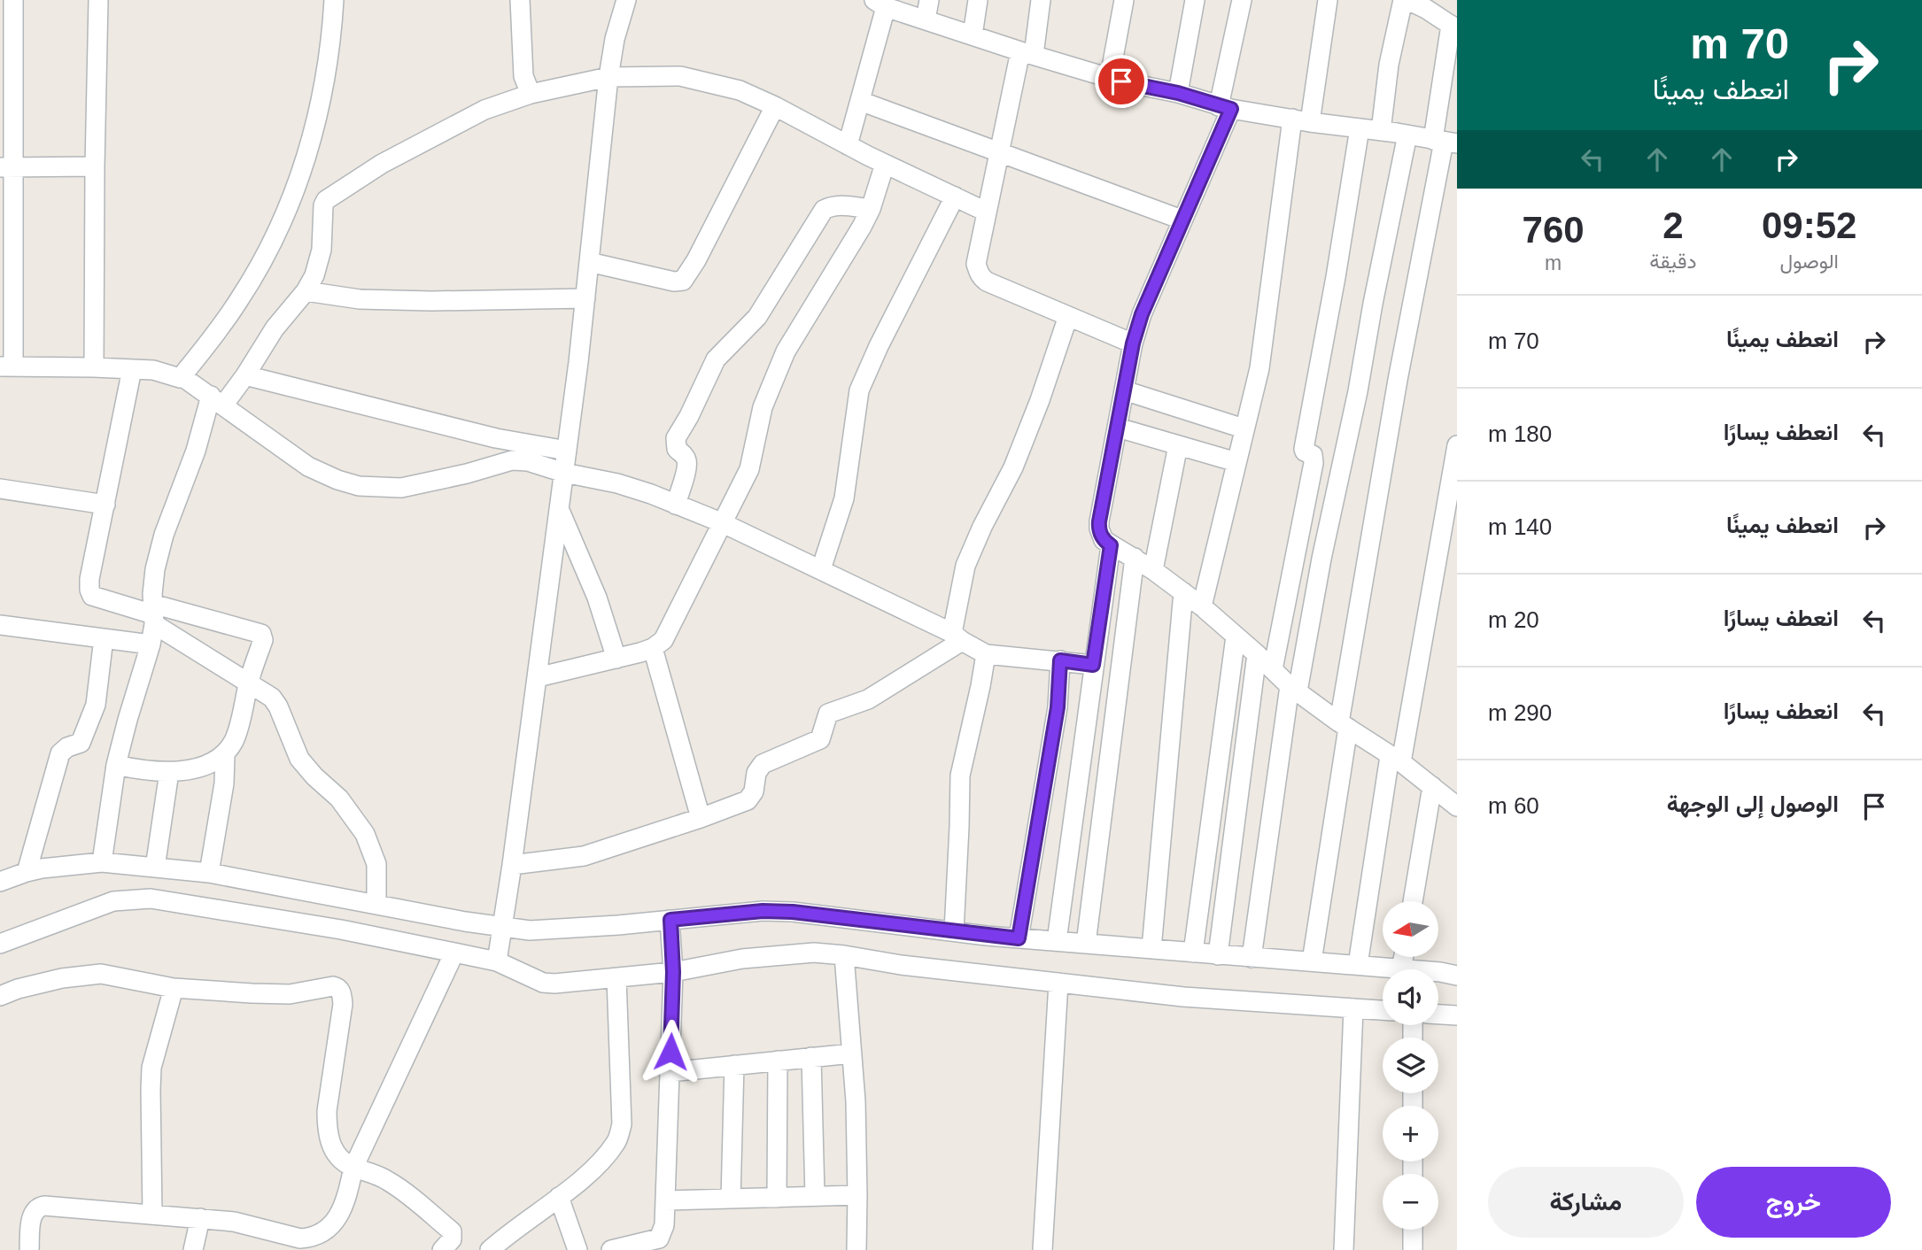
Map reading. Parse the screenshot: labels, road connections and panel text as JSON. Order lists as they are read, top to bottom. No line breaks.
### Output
{"north":"left","page":{"turn":["70 m","انعطف يمينًا"],"eta":["09:52","الوصول","2","دقيقة","760","m"],"list":[{"name":"انعطف يمينًا","value":"70 m"},{"name":"انعطف يسارًا","value":"180 m"},{"name":"انعطف يمينًا","value":"140 m"},{"name":"انعطف يسارًا","value":"20 m"},{"name":"انعطف يسارًا","value":"290 m"},{"name":"الوصول إلى الوجهة","value":"60 m"}],"map_buttons":["+","−"],"buttons":["خروج","مشاركة"]}}
